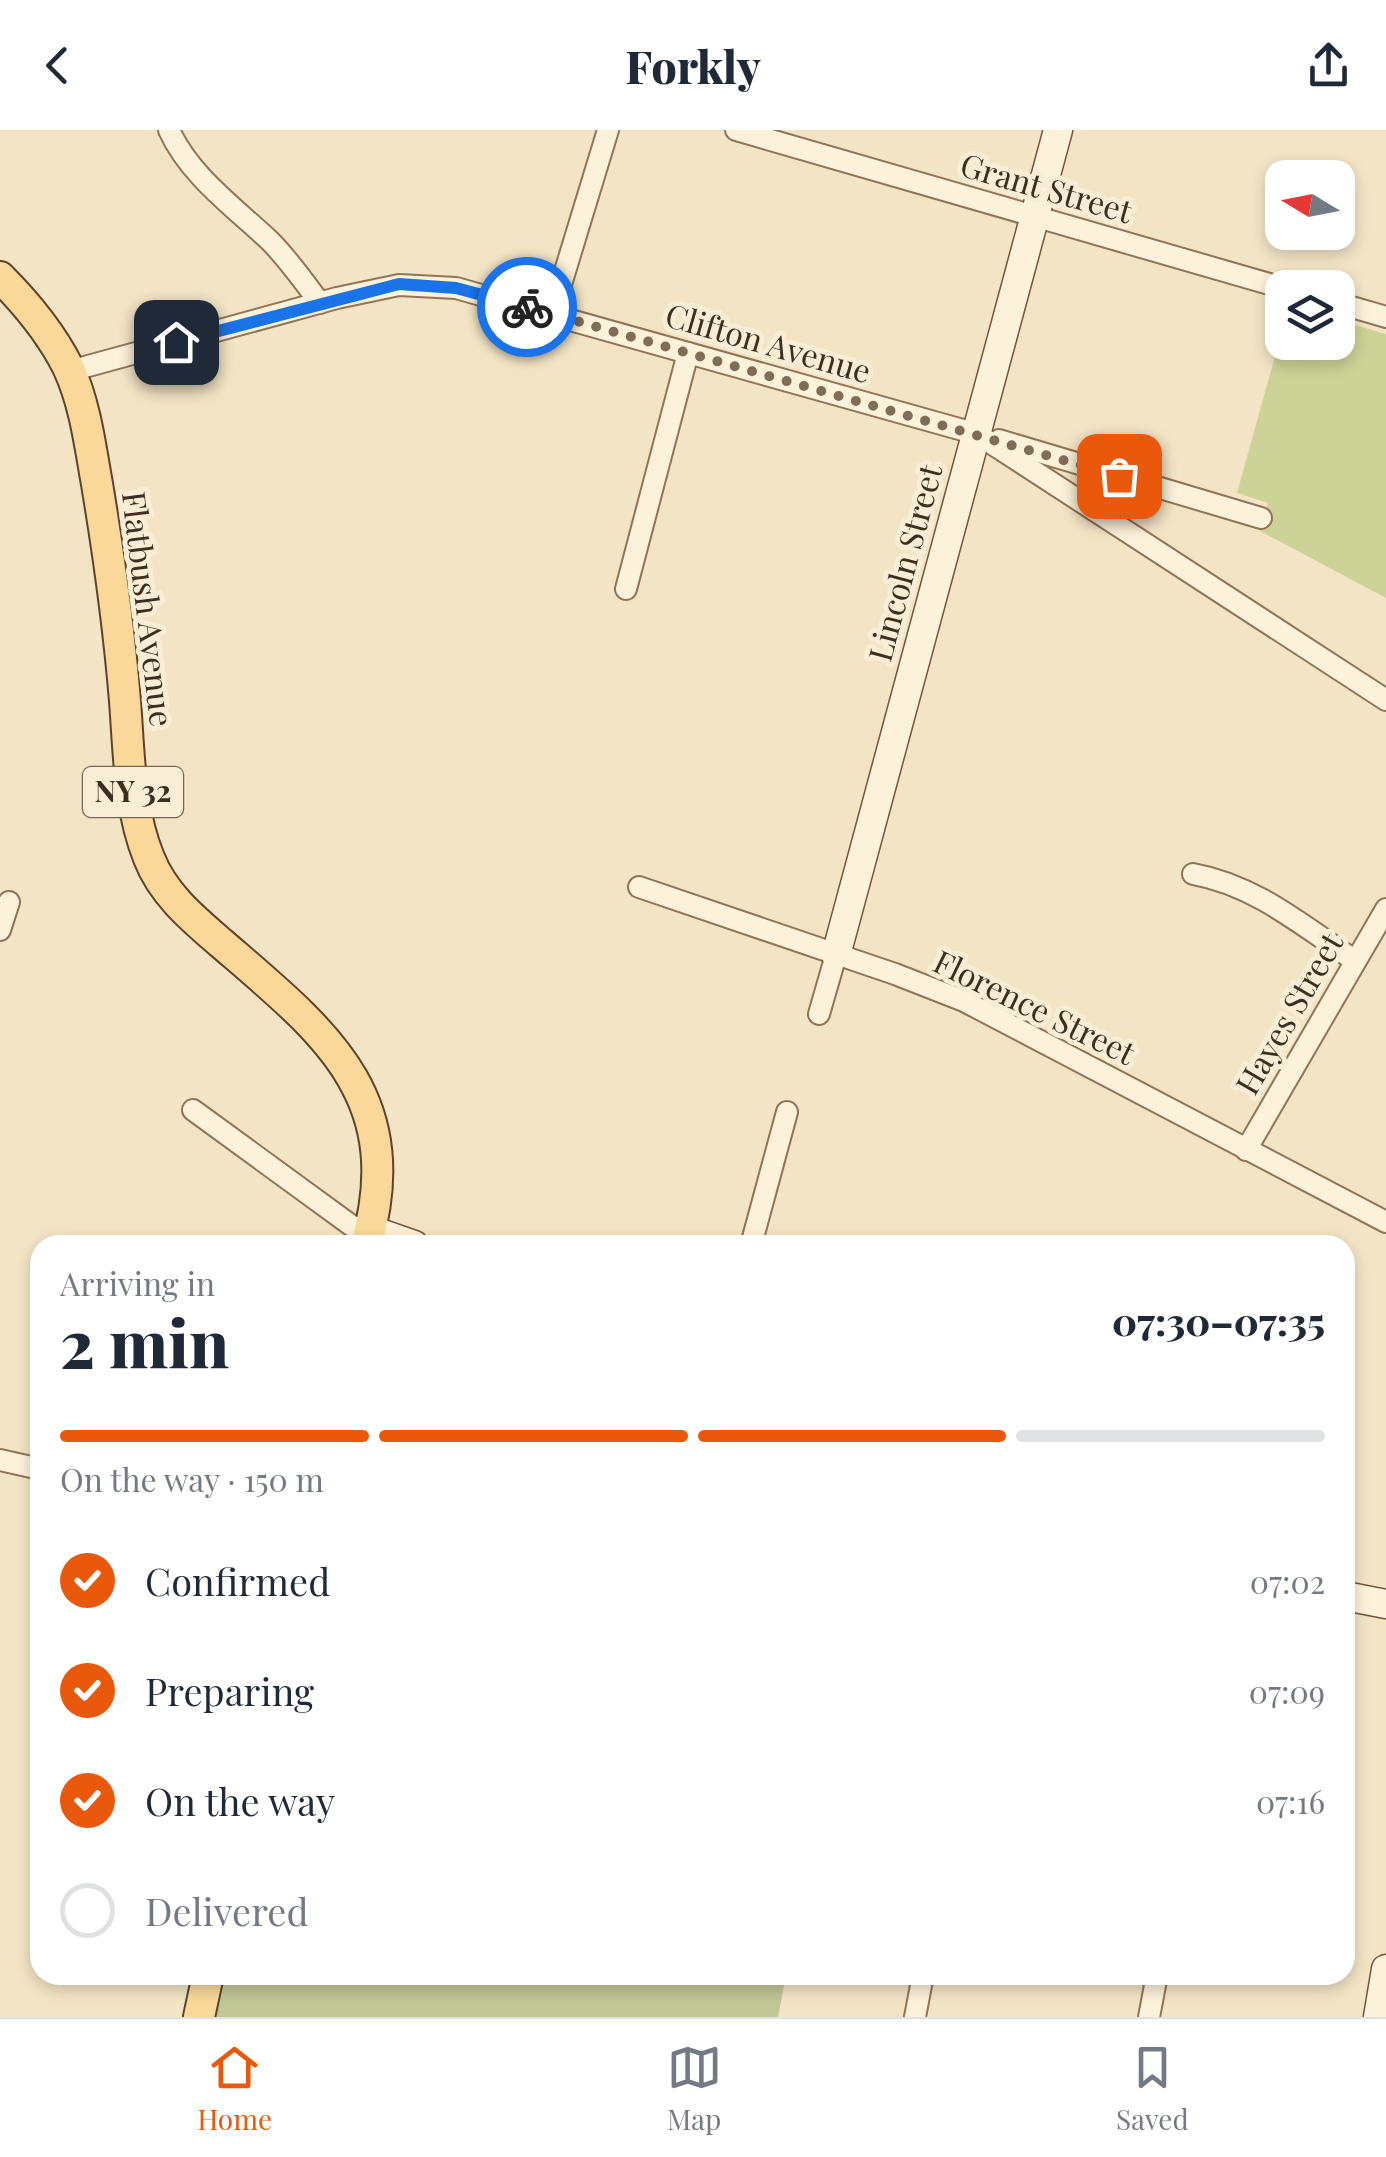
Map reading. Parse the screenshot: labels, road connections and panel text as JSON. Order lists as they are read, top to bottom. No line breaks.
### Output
{"streets":{"main road":["Flatbush Avenue","NY 32"],"street":["Grant Street","Clifton Avenue","Lincoln Street","Florence Street","Hayes Street"]},"crossings":[["Grant Street","Lincoln Street"],["Clifton Avenue","Lincoln Street"],["Clifton Avenue","Flatbush Avenue"],["Lincoln Street","Florence Street"],["Florence Street","Hayes Street"]],"north":"left","page":{"header":"Forkly","heading":["2 min","Arriving in","07:30–07:35"],"bar":"On the way · 150 m","list":[["Confirmed","07:02"],["Preparing","07:09"],["On the way","07:16"],"Delivered"],"tabs":["Home","Map","Saved"]}}
